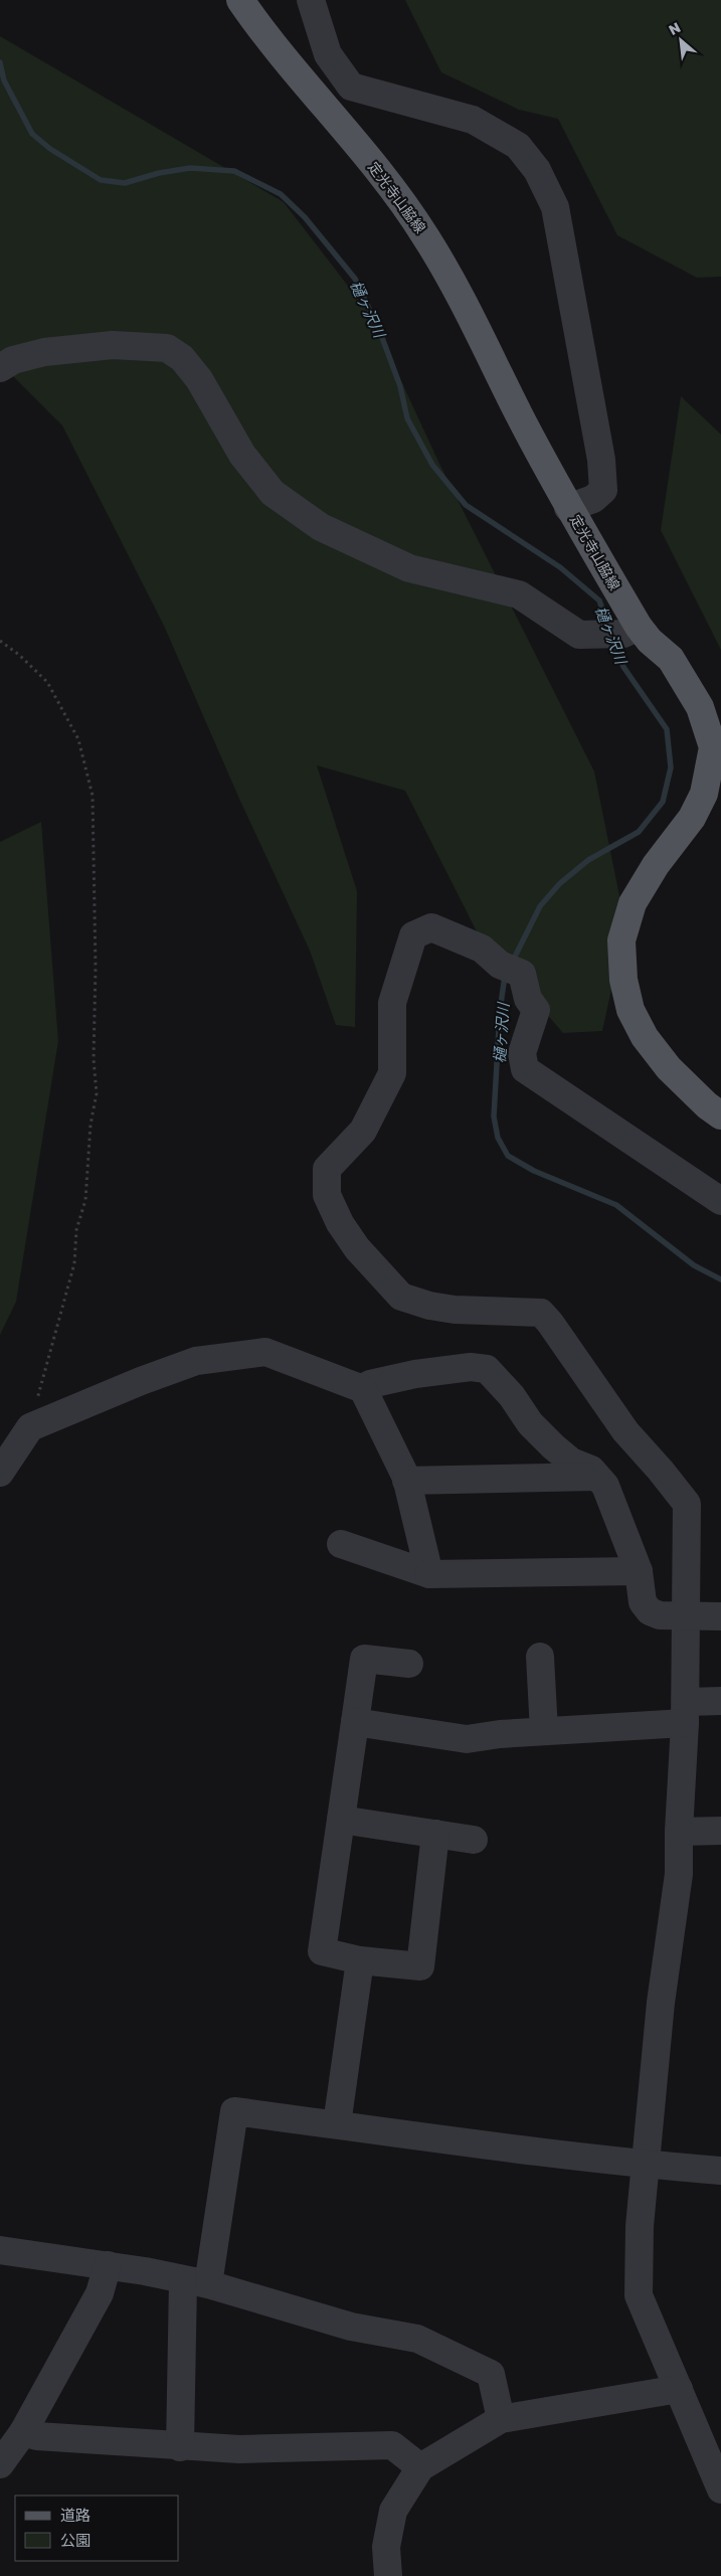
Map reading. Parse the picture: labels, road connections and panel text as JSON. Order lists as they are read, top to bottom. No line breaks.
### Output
{"streets":{"main road":["定光寺山脇線"]},"water":["樋ヶ沢川"],"legend":["道路","公園"],"north":"top left"}
